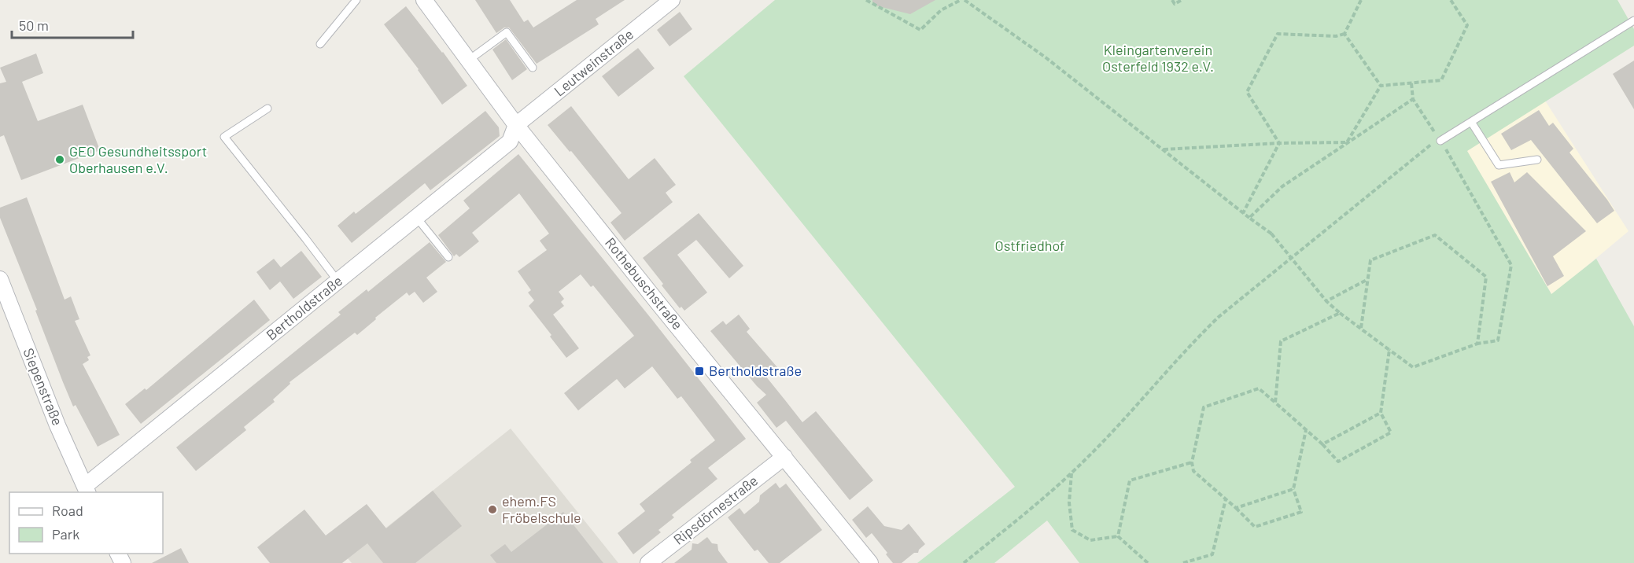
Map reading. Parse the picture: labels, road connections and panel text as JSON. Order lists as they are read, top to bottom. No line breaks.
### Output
{"streets":{"street":["Leutweinstraße","Rothebuschstraße","Bertholdstraße","Siepenstraße","Ripsdörnestraße"]},"crossings":[["Leutweinstraße","Rothebuschstraße"],["Leutweinstraße","Bertholdstraße"],["Rothebuschstraße","Bertholdstraße"],["Rothebuschstraße","Ripsdörnestraße"],["Bertholdstraße","Siepenstraße"]],"parks":["Kleingartenverein Osterfeld 1932 e.V.","Ostfriedhof"],"places":{"other":["GEO Gesundheitssport Oberhausen e.V.","ehem.FS Fröbelschule"],"transit":["Bertholdstraße"]},"legend":["Road","Park"],"scale_bar":"50 m"}
